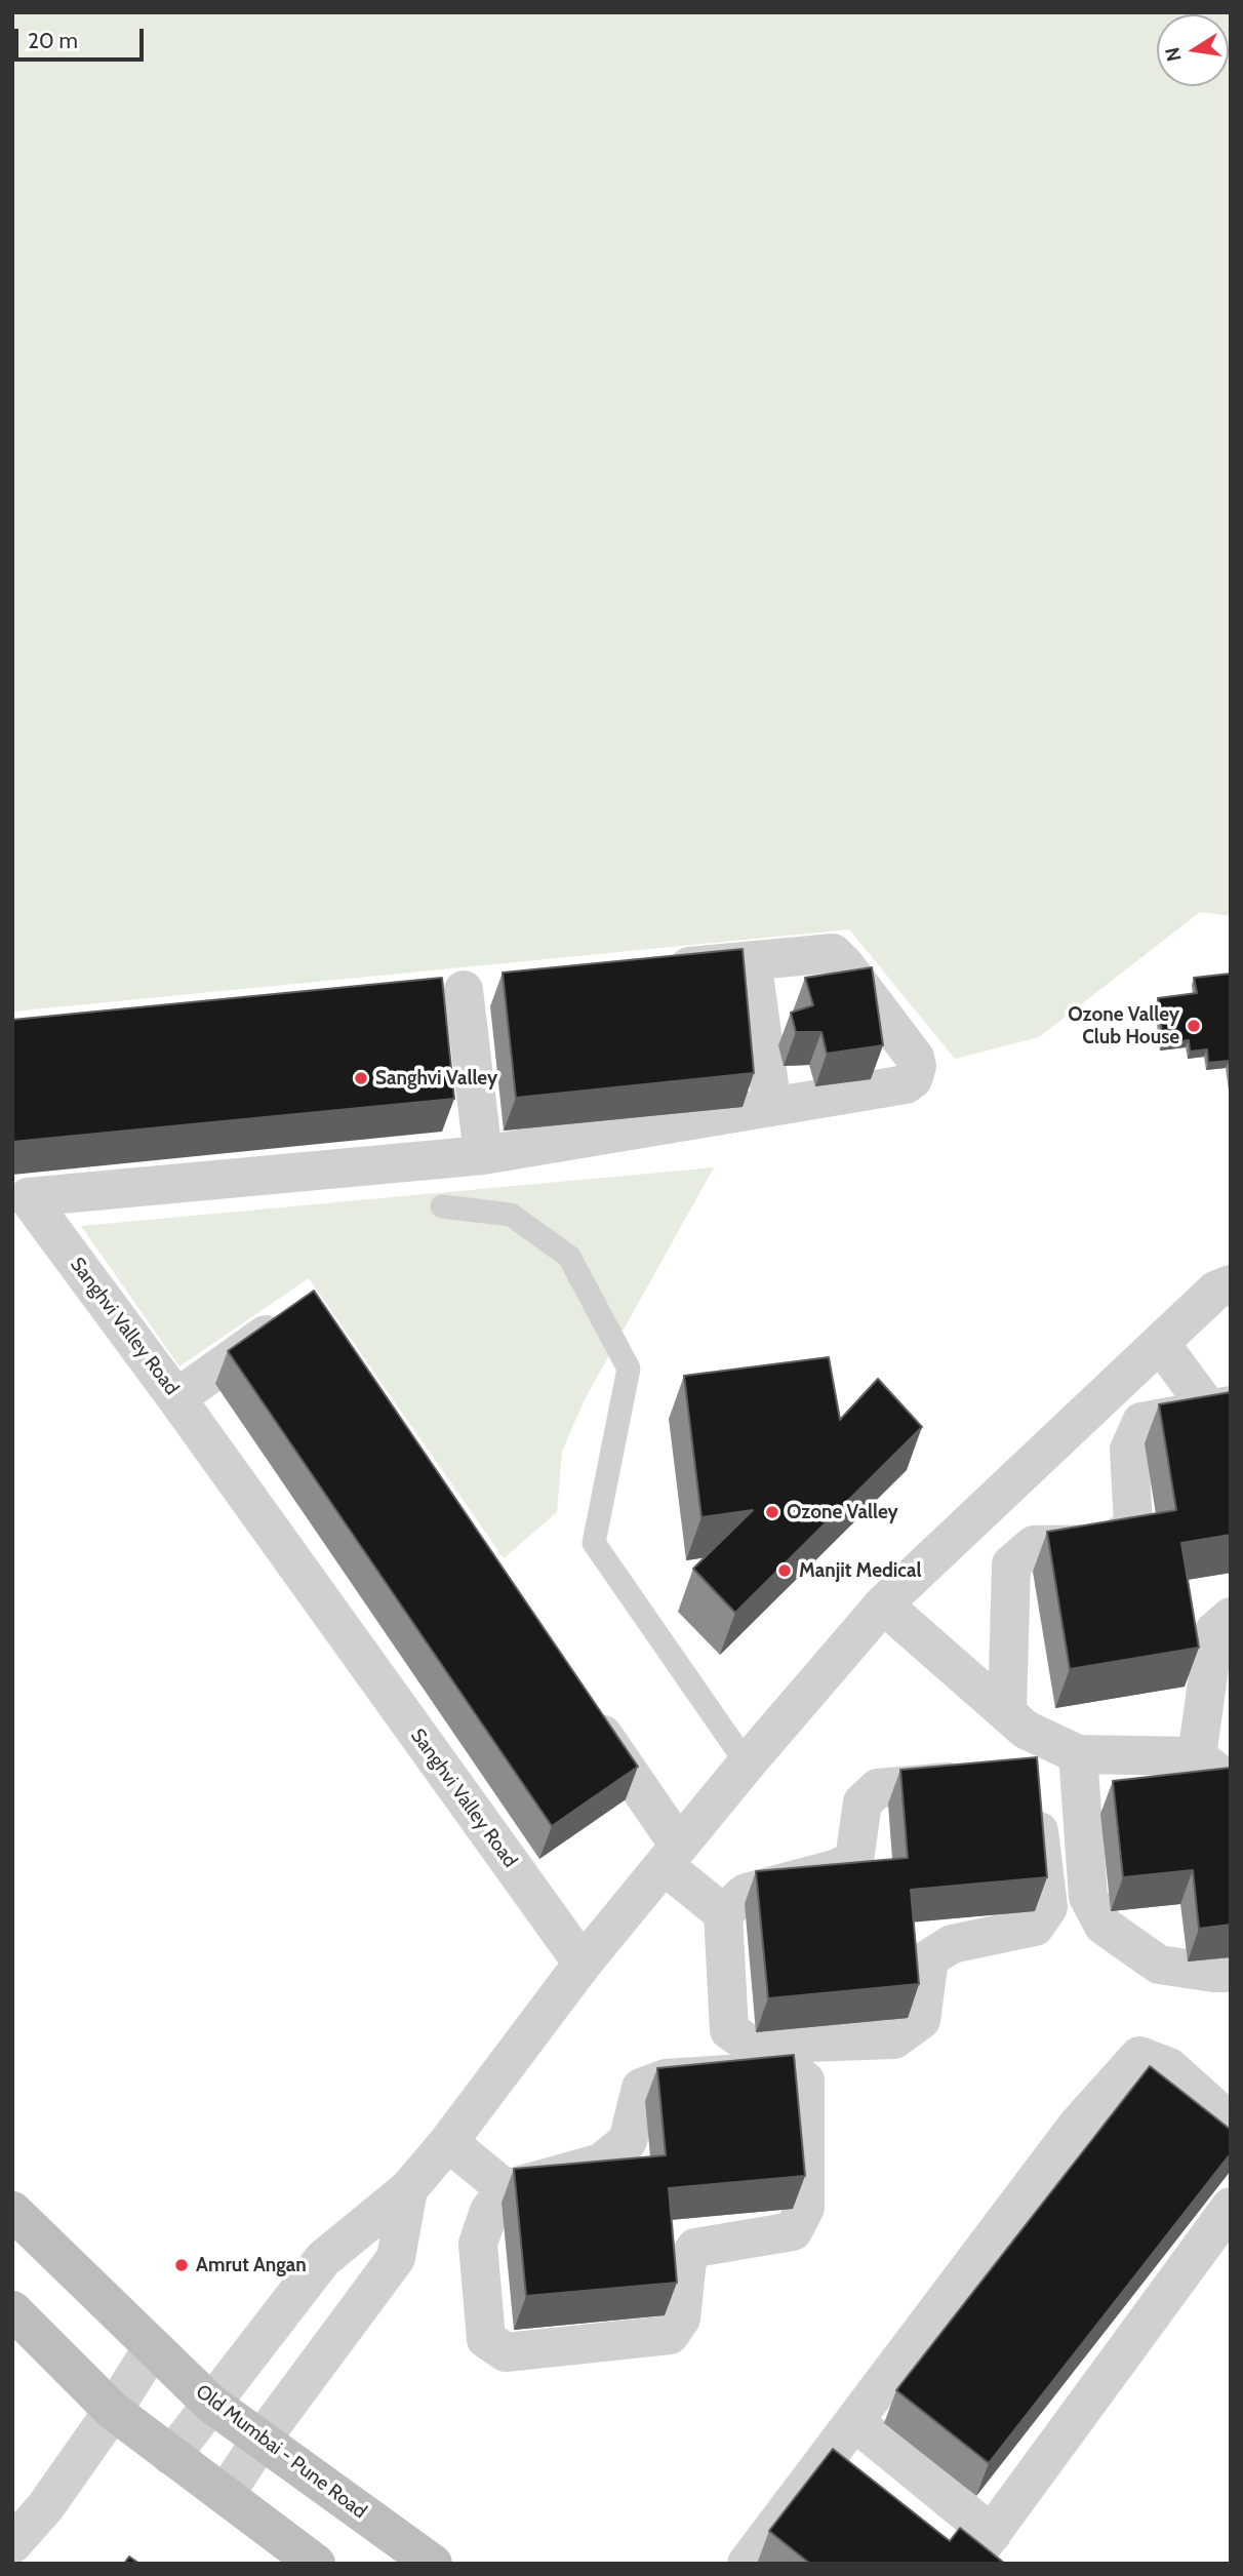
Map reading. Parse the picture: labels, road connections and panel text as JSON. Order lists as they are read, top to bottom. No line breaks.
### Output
{"streets":{"main road":["Old Mumbai - Pune Road"],"street":["Sanghvi Valley Road"]},"places":["Ozone Valley Club House","Sanghvi Valley","Ozone Valley","Manjit Medical","Amrut Angan"],"scale_bar":"20 m","north":"left"}
